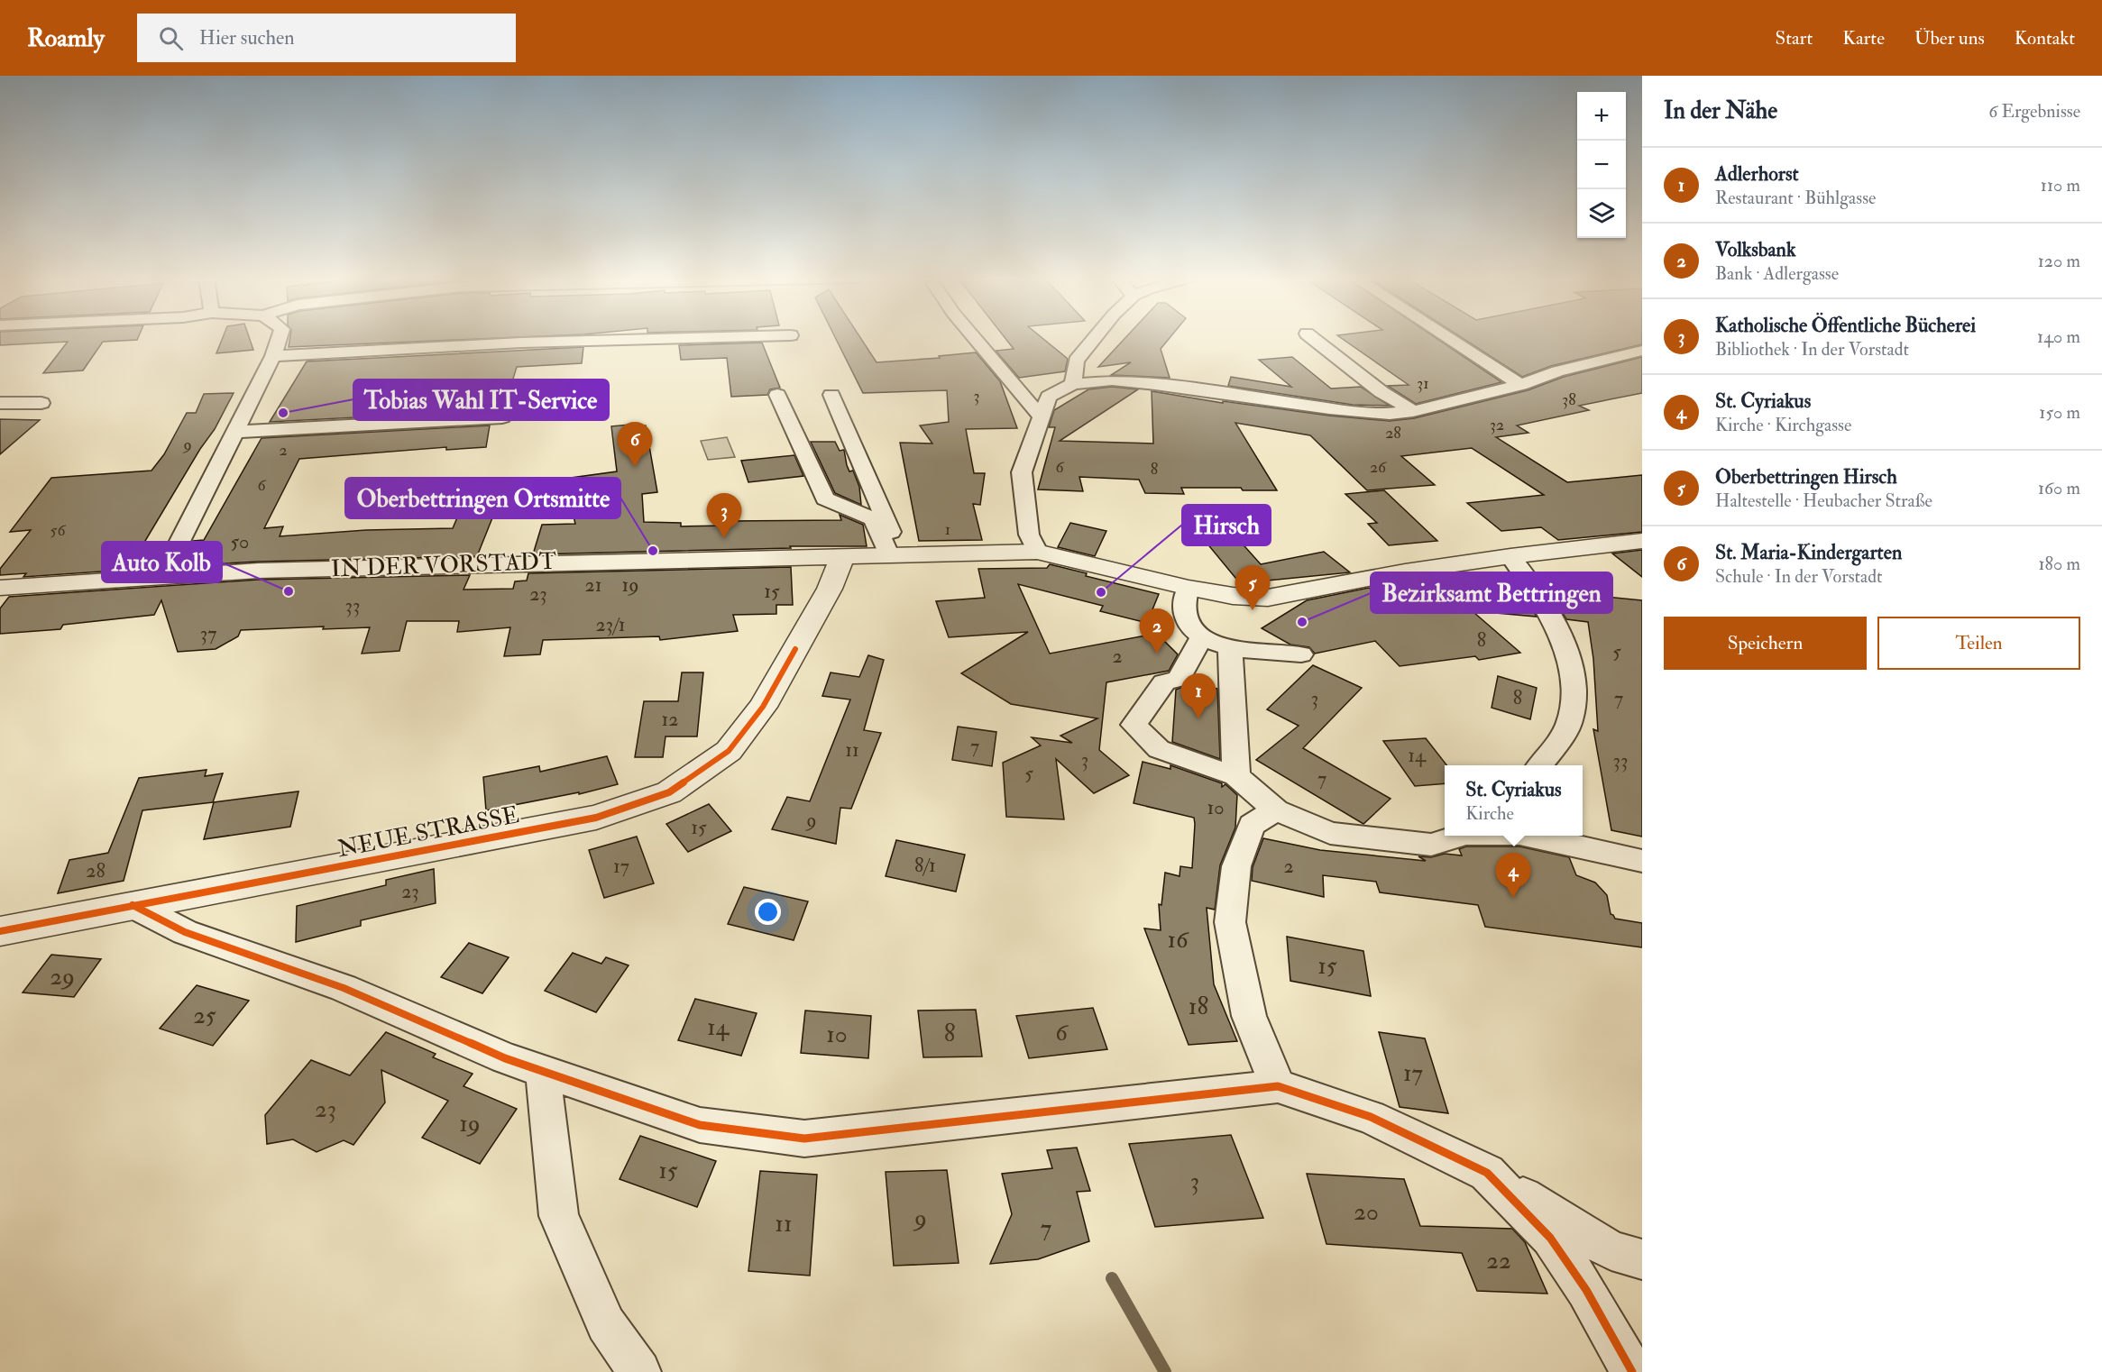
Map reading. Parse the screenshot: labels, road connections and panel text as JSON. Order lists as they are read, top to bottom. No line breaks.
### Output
{"streets":{"street":["IN DER VORSTADT","NEUE STRASSE"]},"crossings":[["IN DER VORSTADT","NEUE STRASSE"]],"places":["Tobias Wahl IT-Service","Oberbettringen Ortsmitte","Auto Kolb","Hirsch","Bezirksamt Bettringen"],"house_numbers":["31","3","38","32","28","9","2","6","26","8","6","1","56","50","21","19","15","23","33","23/1","37","8","5","2","8","3","7","12","7","11","14","3","33","5","7","10","9","15","8/1","17","2","28","23","16","15","29","18","25","14","6","8","10","17","23","19","15","3","20","9","11","7","22"],"page":{"header":"Roamly","search":"Hier suchen","nav":["Start","Karte","Über uns","Kontakt"],"heading":["In der Nähe","6 Ergebnisse"],"map_buttons":["+","−"],"list":[{"mark":"1","name":"Adlerhorst","note":"Restaurant · Bühlgasse","value":"110 m"},{"mark":"2","name":"Volksbank","note":"Bank · Adlergasse","value":"120 m"},{"mark":"3","name":"Katholische Öffentliche Bücherei","note":"Bibliothek · In der Vorstadt","value":"140 m"},{"mark":"4","name":"St. Cyriakus","note":"Kirche · Kirchgasse","value":"150 m"},{"mark":"5","name":"Oberbettringen Hirsch","note":"Haltestelle · Heubacher Straße","value":"160 m"},{"mark":"6","name":"St. Maria-Kindergarten","note":"Schule · In der Vorstadt","value":"180 m"}],"pins":["6","3","5","2","1","4"],"buttons":["Speichern","Teilen"],"popup":["St. Cyriakus","Kirche"]}}
